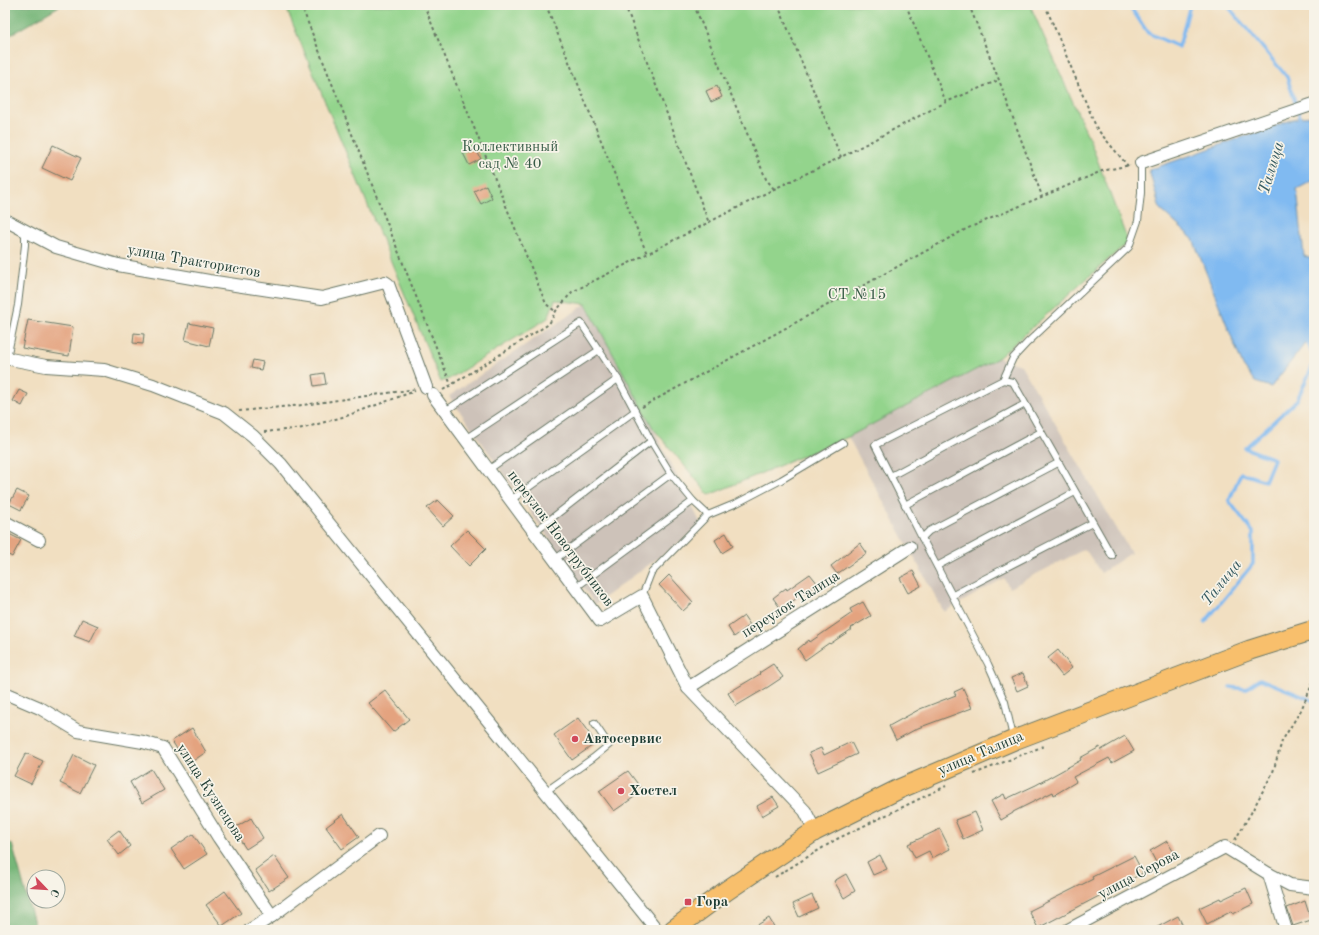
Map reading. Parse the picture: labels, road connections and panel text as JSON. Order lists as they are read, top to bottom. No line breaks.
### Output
{"streets":{"main road":["улица Талица"],"street":["улица Трактористов","переулок Новотрубников","переулок Талица","улица Кузнецова","улица Серова"]},"crossings":[["улица Трактористов","переулок Новотрубников"]],"water":["Талица"],"parks":["Коллективный сад № 40","СТ №15"],"places":{"other":["Автосервис","Хостел"],"transit":["Гора"]},"north":"bottom right"}
